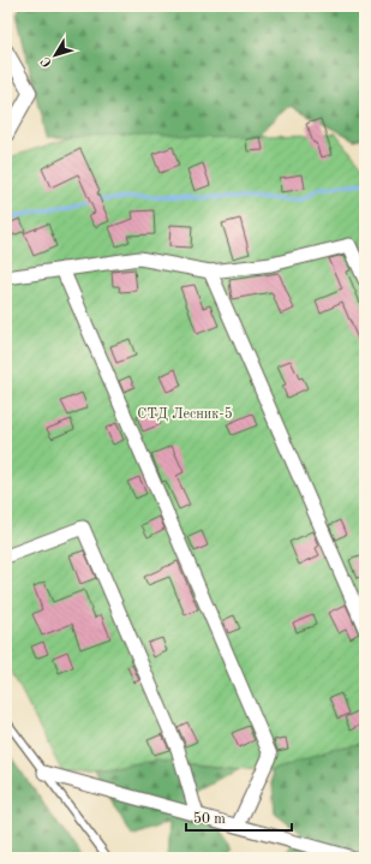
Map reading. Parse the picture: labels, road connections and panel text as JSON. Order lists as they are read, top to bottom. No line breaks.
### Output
{"parks":["СТД Лесник-5"],"scale_bar":"50 m","north":"bottom left"}
